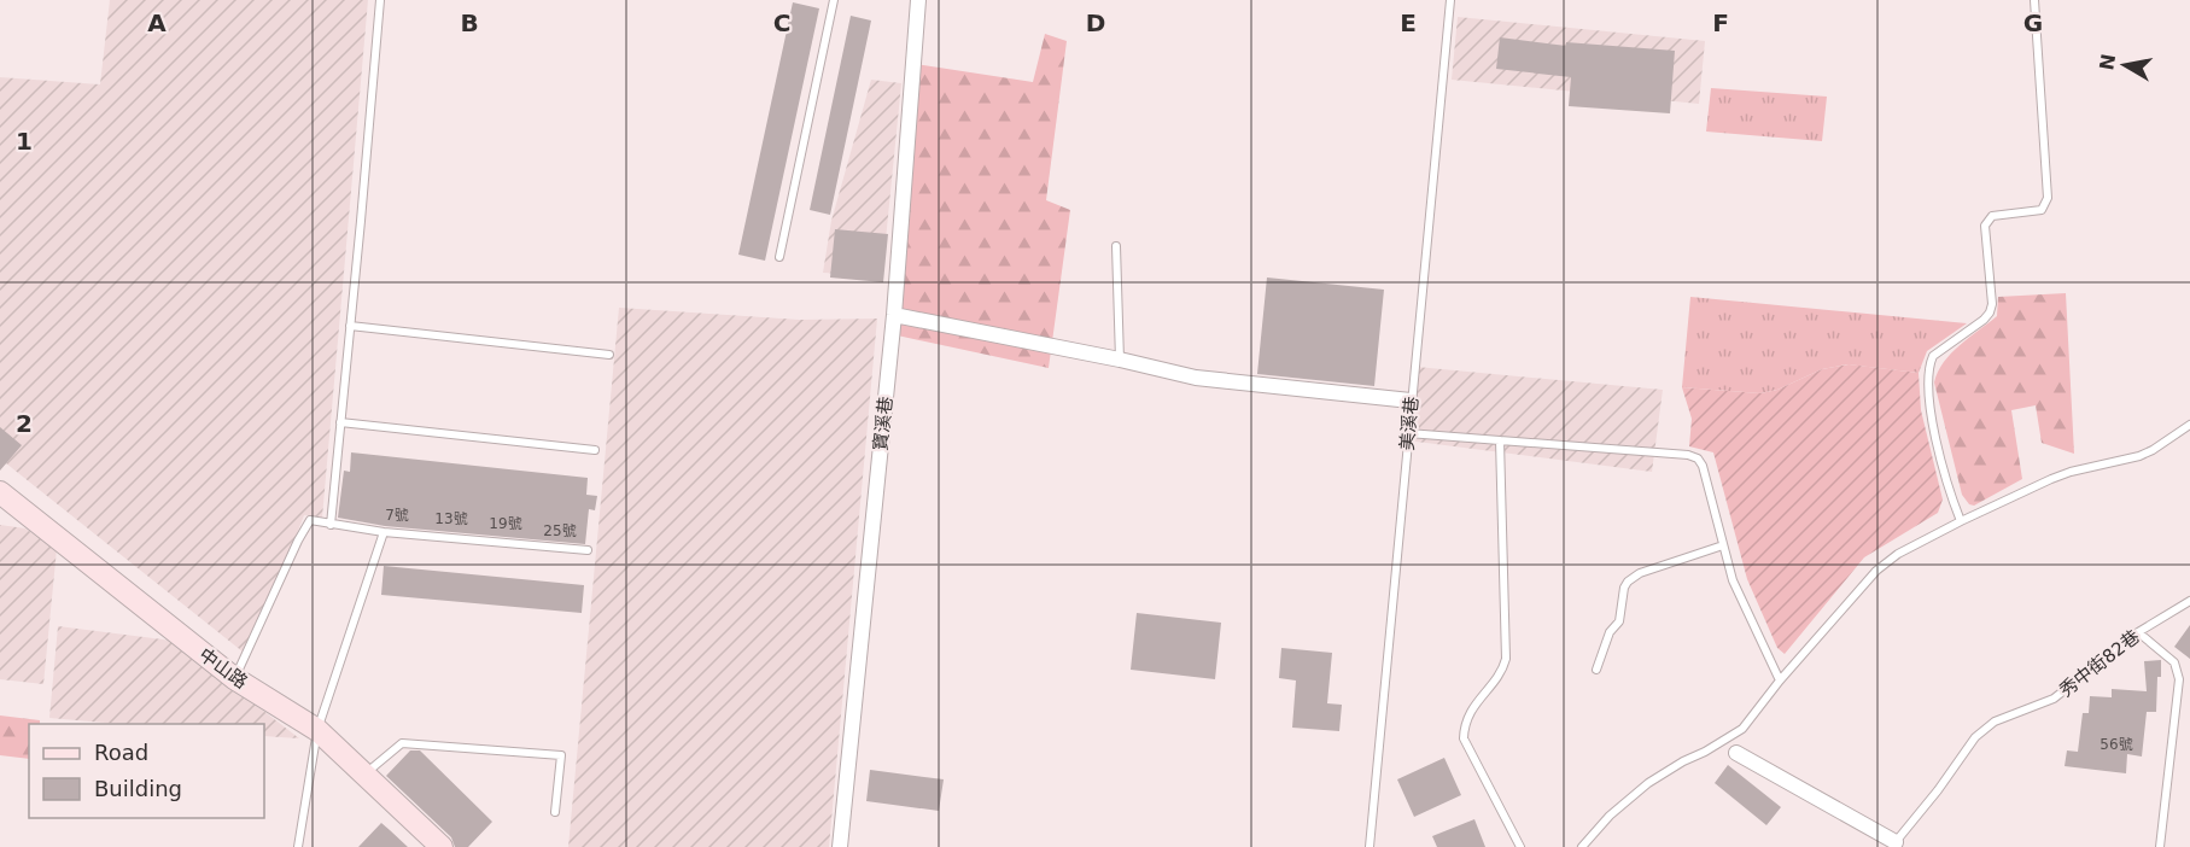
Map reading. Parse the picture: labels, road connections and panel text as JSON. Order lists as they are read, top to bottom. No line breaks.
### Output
{"streets":{"street":["寶溪巷","中山路"],"lane":["美溪巷","秀中街82巷"]},"house_numbers":["7號","13號","19號","25號","56號"],"legend":["Road","Building"],"north":"left","grid":{"columns":["A","B","C","D","E","F","G"],"rows":["1","2"]}}
